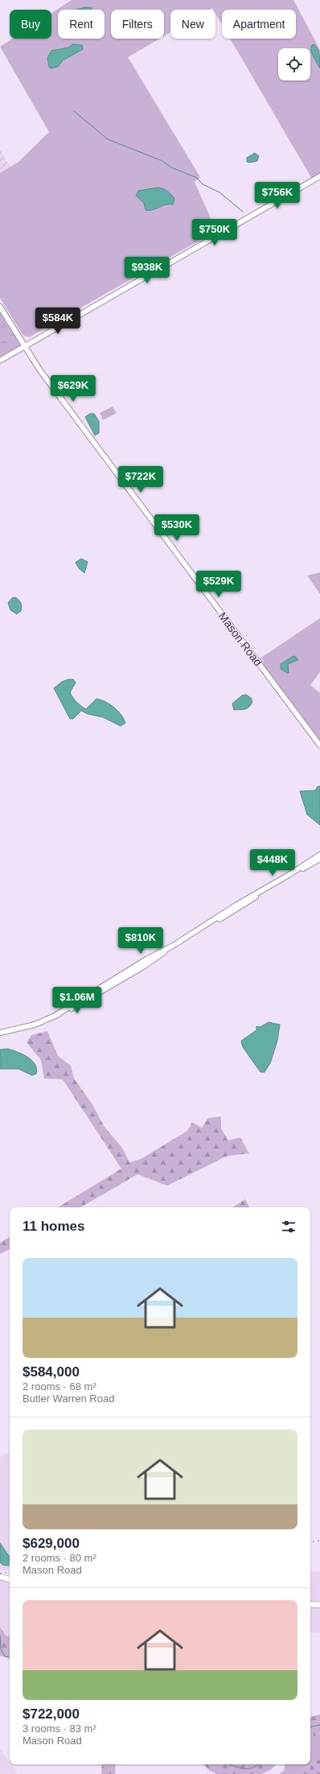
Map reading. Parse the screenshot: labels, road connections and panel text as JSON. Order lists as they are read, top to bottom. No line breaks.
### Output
{"streets":{"main road":["Mason Road"]},"page":{"chip":["Buy","Rent","Filters","New","Apartment"],"price":["$756K","$750K","$938K","$584K","$629K","$722K","$530K","$529K","$448K","$810K","$1.06M"],"heading":"11 homes","list":[{"name":"$584,000","note":"2 rooms · 68 m² · Butler Warren Road"},{"name":"$629,000","note":"2 rooms · 80 m² · Mason Road"},{"name":"$722,000","note":"3 rooms · 83 m² · Mason Road"}]}}
